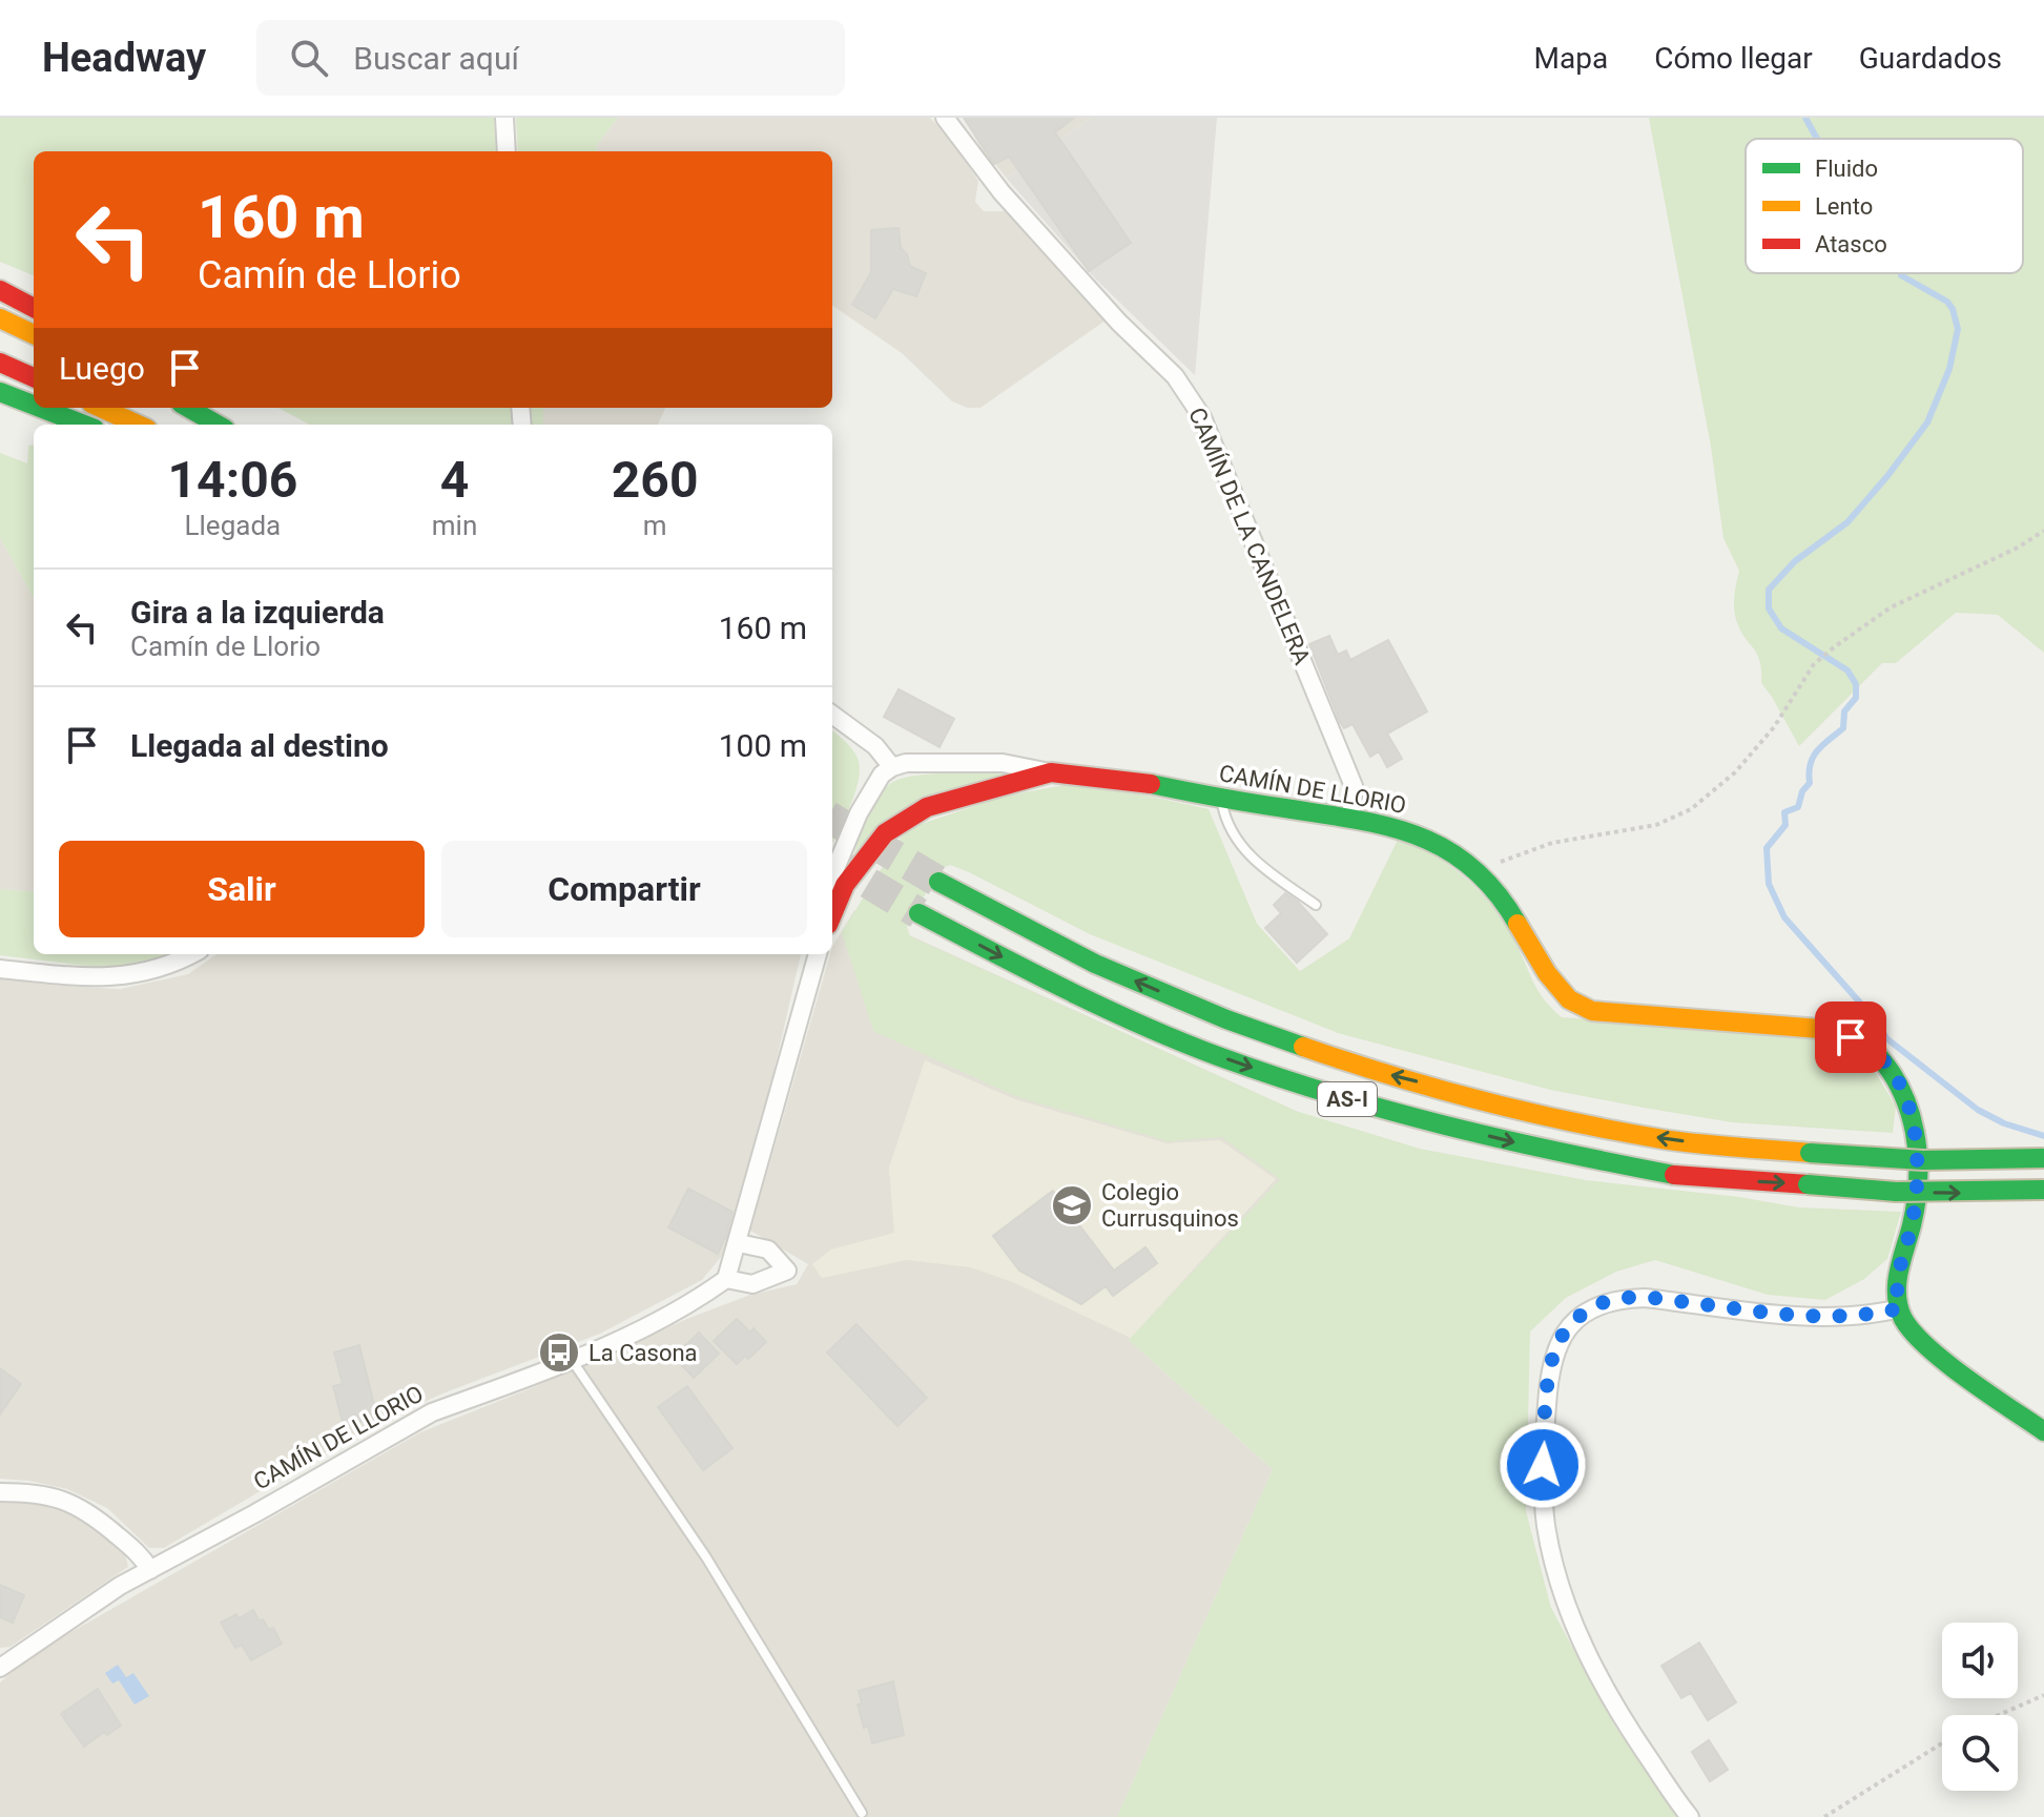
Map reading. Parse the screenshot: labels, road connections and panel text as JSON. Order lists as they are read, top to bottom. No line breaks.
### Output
{"streets":{"main road":["CAMÍN DE LLORIO","AS-I"],"street":["CAMÍN DE LA CANDELERA"]},"crossings":[["CAMÍN DE LA CANDELERA","CAMÍN DE LLORIO"]],"places":{"school or university":["Colegio Currusquinos"],"bus stop":["La Casona"]},"legend":["Fluido","Lento","Atasco"],"page":{"header":"Headway","search":"Buscar aquí","nav":["Mapa","Cómo llegar","Guardados"],"turn":["160 m","Camín de Llorio"],"then":"Luego","eta":["14:06","Llegada","4","min","260","m"],"list":[{"name":"Gira a la izquierda","note":"Camín de Llorio","value":"160 m"},{"name":"Llegada al destino","value":"100 m"}],"buttons":["Salir","Compartir"]}}
